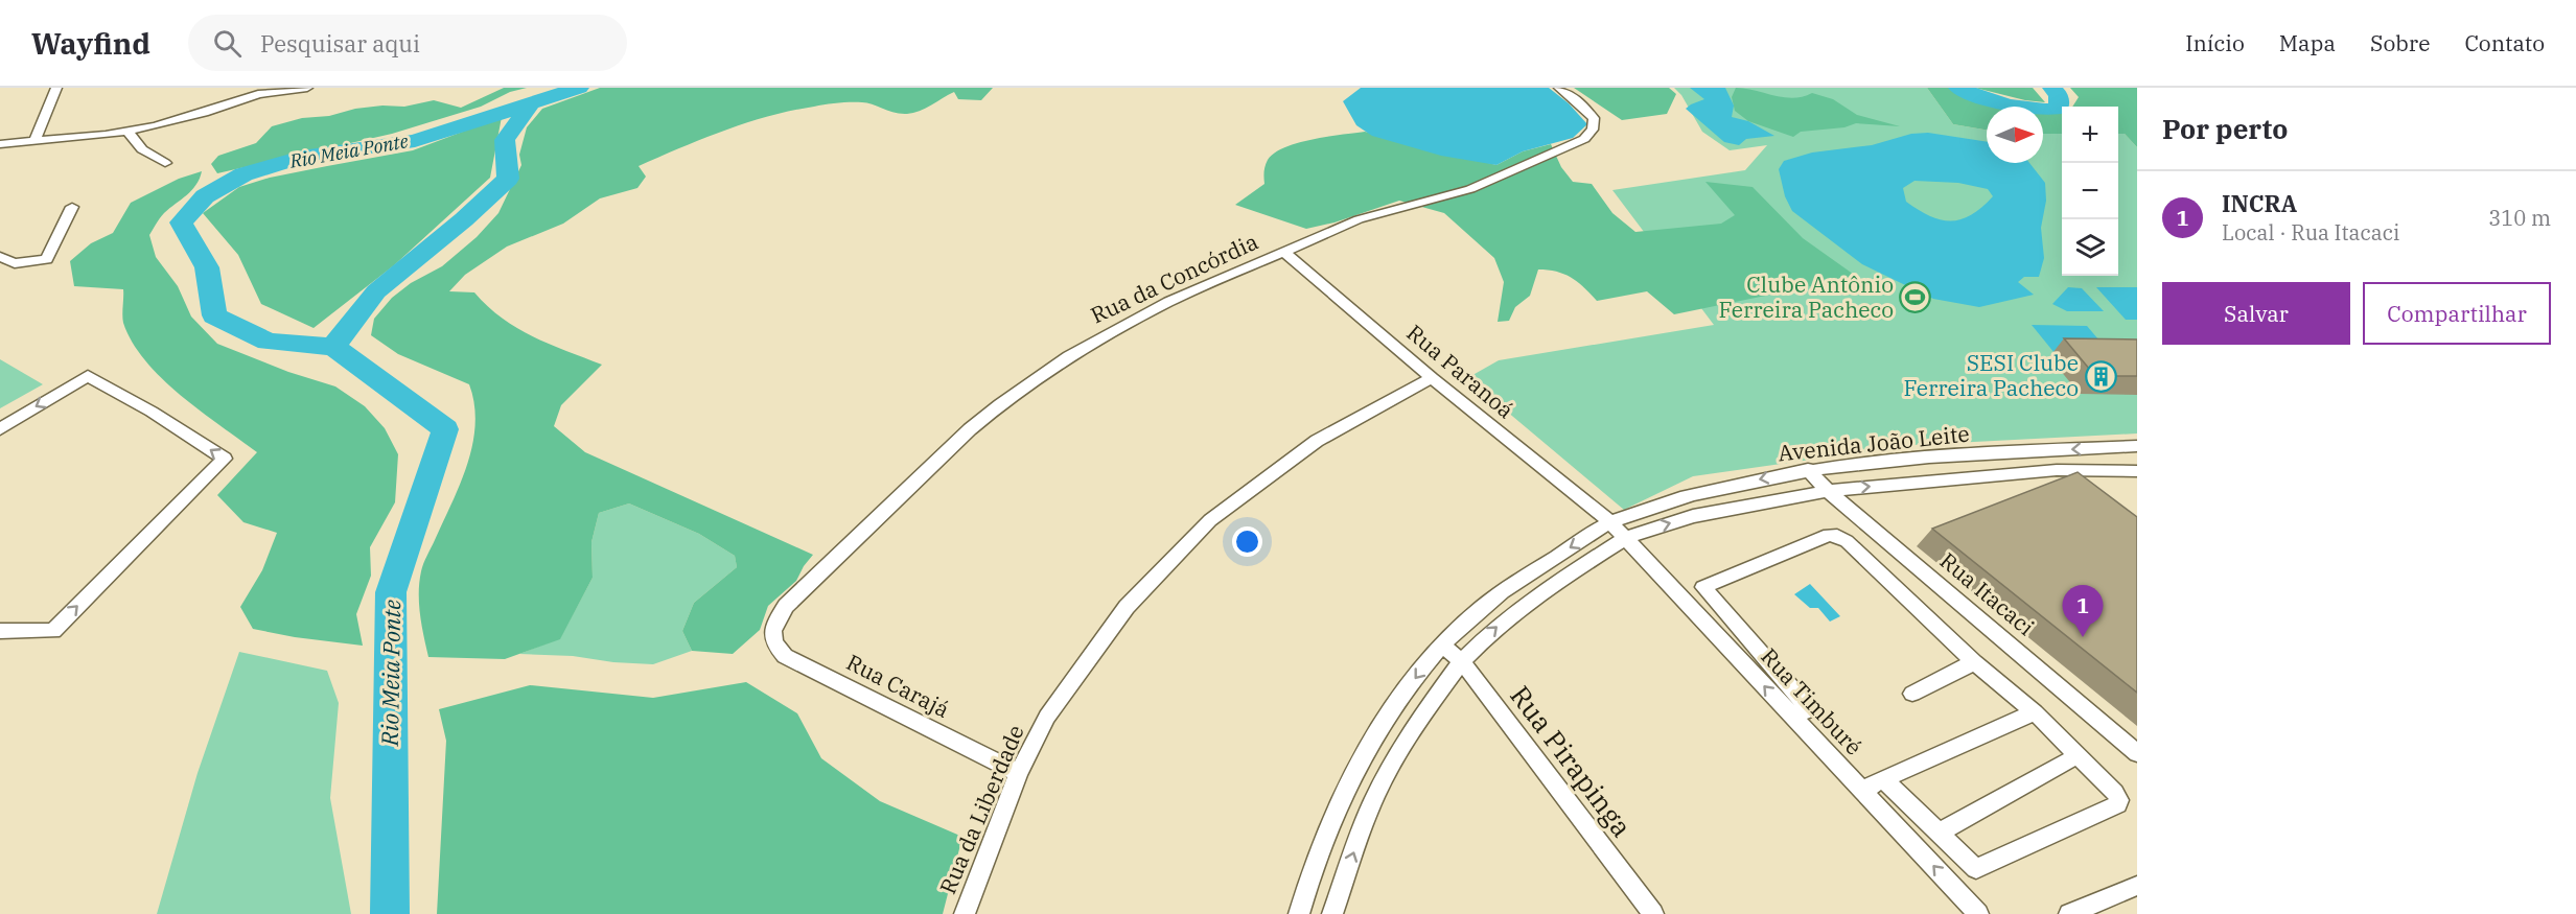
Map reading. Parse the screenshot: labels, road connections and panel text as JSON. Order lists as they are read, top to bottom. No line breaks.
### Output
{"streets":{"street":["Rua da Concórdia","Rua Paranoá","Avenida João Leite","Rua Itacaci","Rua Carajá","Rua Timburé","Rua Pirapinga","Rua da Liberdade"]},"crossings":[["Rua da Concórdia","Rua Paranoá"],["Rua da Concórdia","Rua Carajá"],["Rua Paranoá","Avenida João Leite"],["Rua Paranoá","Rua Timburé"],["Rua Paranoá","Rua da Liberdade"],["Avenida João Leite","Rua Itacaci"],["Avenida João Leite","Rua Timburé"],["Avenida João Leite","Rua Pirapinga"],["Rua Carajá","Rua da Liberdade"]],"water":["Rio Meia Ponte"],"places":{"sports":["Clube Antônio Ferreira Pacheco"],"building":["SESI Clube Ferreira Pacheco"]},"north":"right","page":{"header":"Wayfind","search":"Pesquisar aqui","nav":["Início","Mapa","Sobre","Contato"],"heading":"Por perto","map_buttons":["+","−"],"list":[{"mark":"1","name":"INCRA","note":"Local · Rua Itacaci","value":"310 m"}],"buttons":["Salvar","Compartilhar"],"pins":"1"}}
